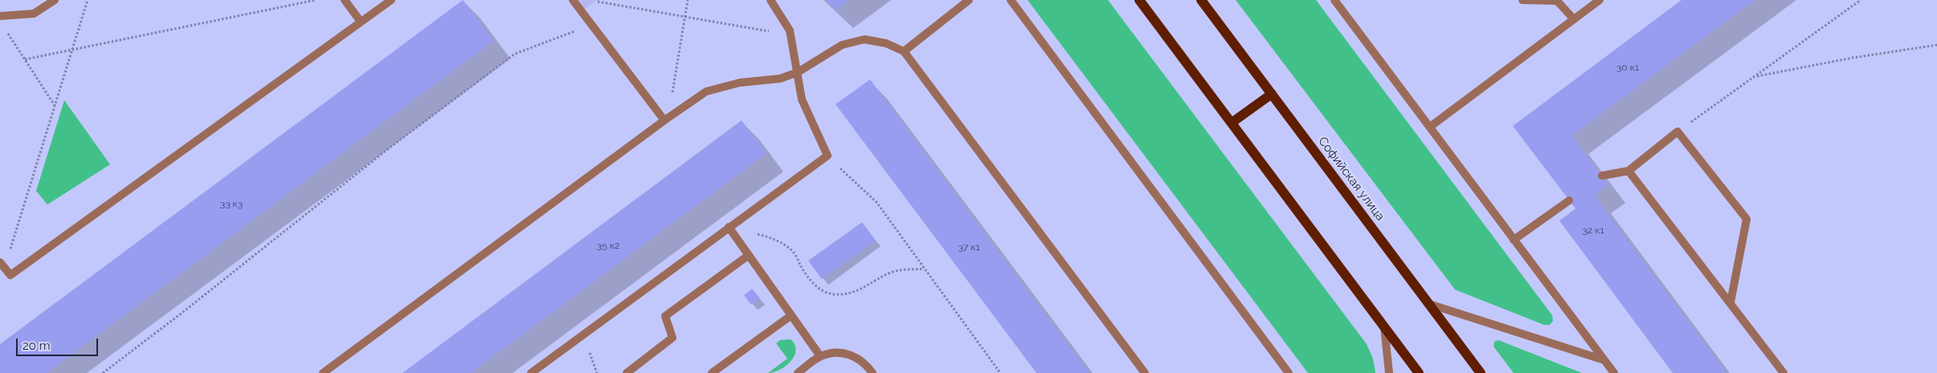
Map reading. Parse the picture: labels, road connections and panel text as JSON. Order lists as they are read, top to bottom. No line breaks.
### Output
{"streets":{"main road":["Софийская улица"]},"house_numbers":["30 к1","33 к3","32 к1","35 к2","37 к1"],"scale_bar":"20 m"}
